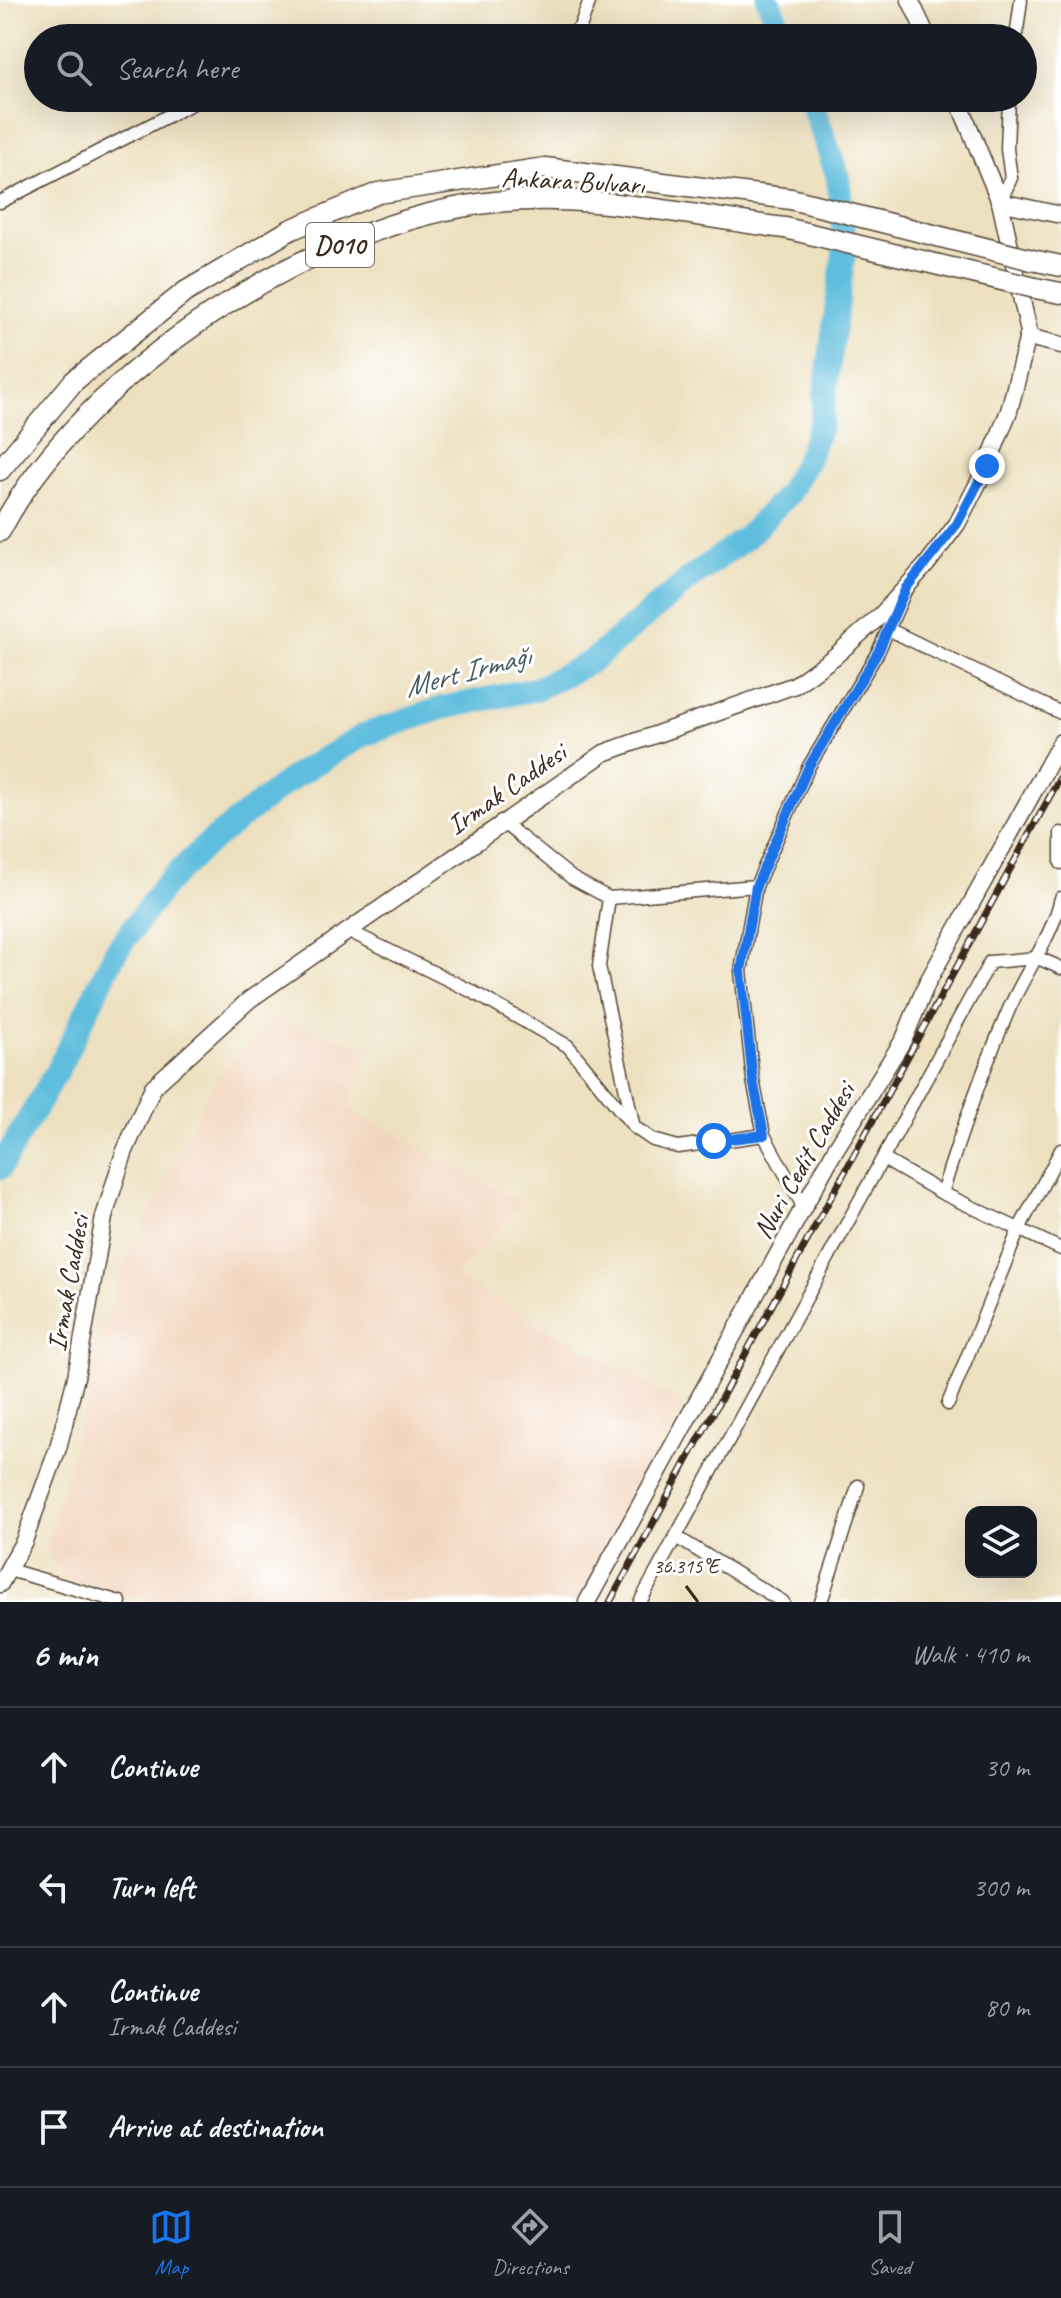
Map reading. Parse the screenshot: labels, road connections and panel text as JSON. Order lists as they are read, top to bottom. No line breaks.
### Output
{"streets":{"highway":["Ankara Bulvarı","D010"],"street":["Irmak Caddesi","Nuri Cedit Caddesi"]},"water":["Mert Irmağı"],"page":{"search":"Search here","heading":["6 min","Walk · 410 m"],"list":[["Continue","30 m"],["Turn left","300 m"],["Continue","Irmak Caddesi","80 m"],"Arrive at destination"],"nav":["Map","Directions","Saved"]},"coordinates":["36.315°E"]}
